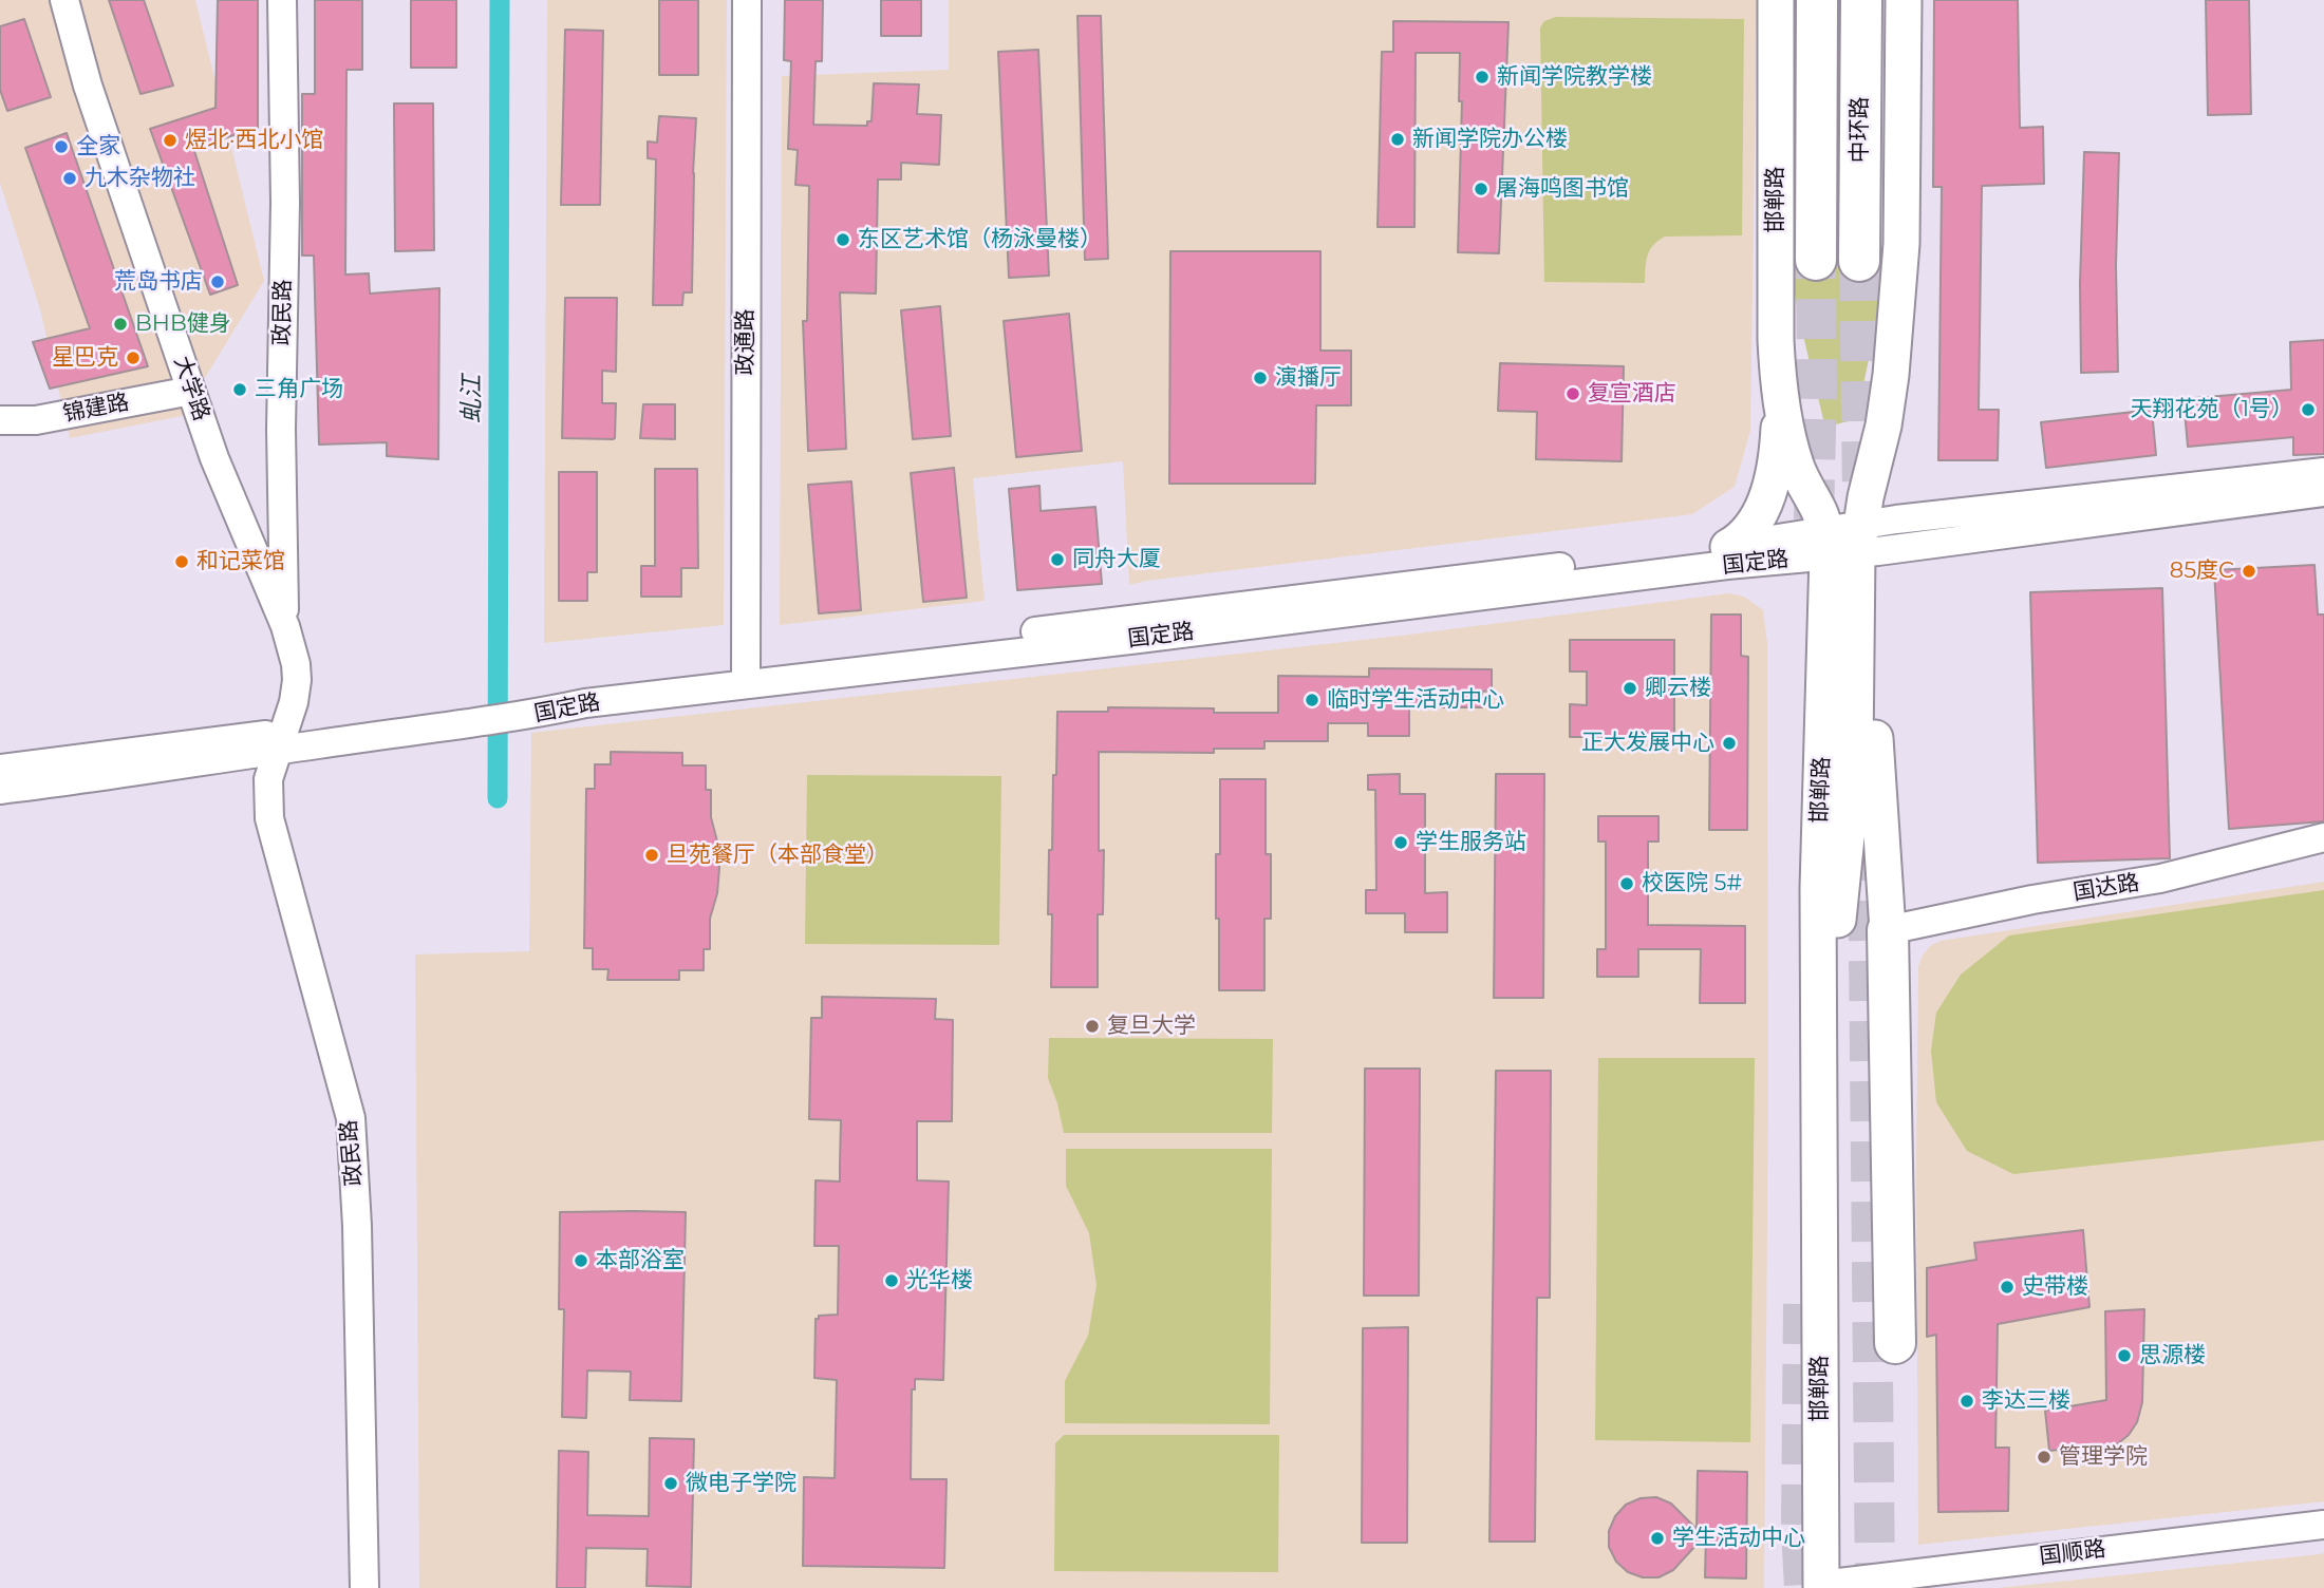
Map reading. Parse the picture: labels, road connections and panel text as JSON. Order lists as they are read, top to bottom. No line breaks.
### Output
{"streets":{"highway":["中环路"],"main road":["邯郸路"],"street":["政民路","政通路","大学路","锦建路","国定路","国达路","国顺路"]},"crossings":[["邯郸路","国定路"],["邯郸路","国达路"],["邯郸路","国顺路"],["政民路","大学路"],["政民路","国定路"],["政通路","国定路"],["大学路","锦建路"],["大学路","国定路"]],"water":["虬江"],"places":["新闻学院教学楼","新闻学院办公楼","煜北·西北小馆","全家","九木杂物社","屠海鸣图书馆","东区艺术馆（杨泳曼楼）","荒岛书店","BHB健身","星巴克","演播厅","三角广场","复宣酒店","天翔花苑（1号）","同舟大厦","和记菜馆","85度C","卿云楼","临时学生活动中心","正大发展中心","学生服务站","旦苑餐厅（本部食堂）","校医院 5#","复旦大学","本部浴室","光华楼","史带楼","思源楼","李达三楼","管理学院","微电子学院","学生活动中心"]}
